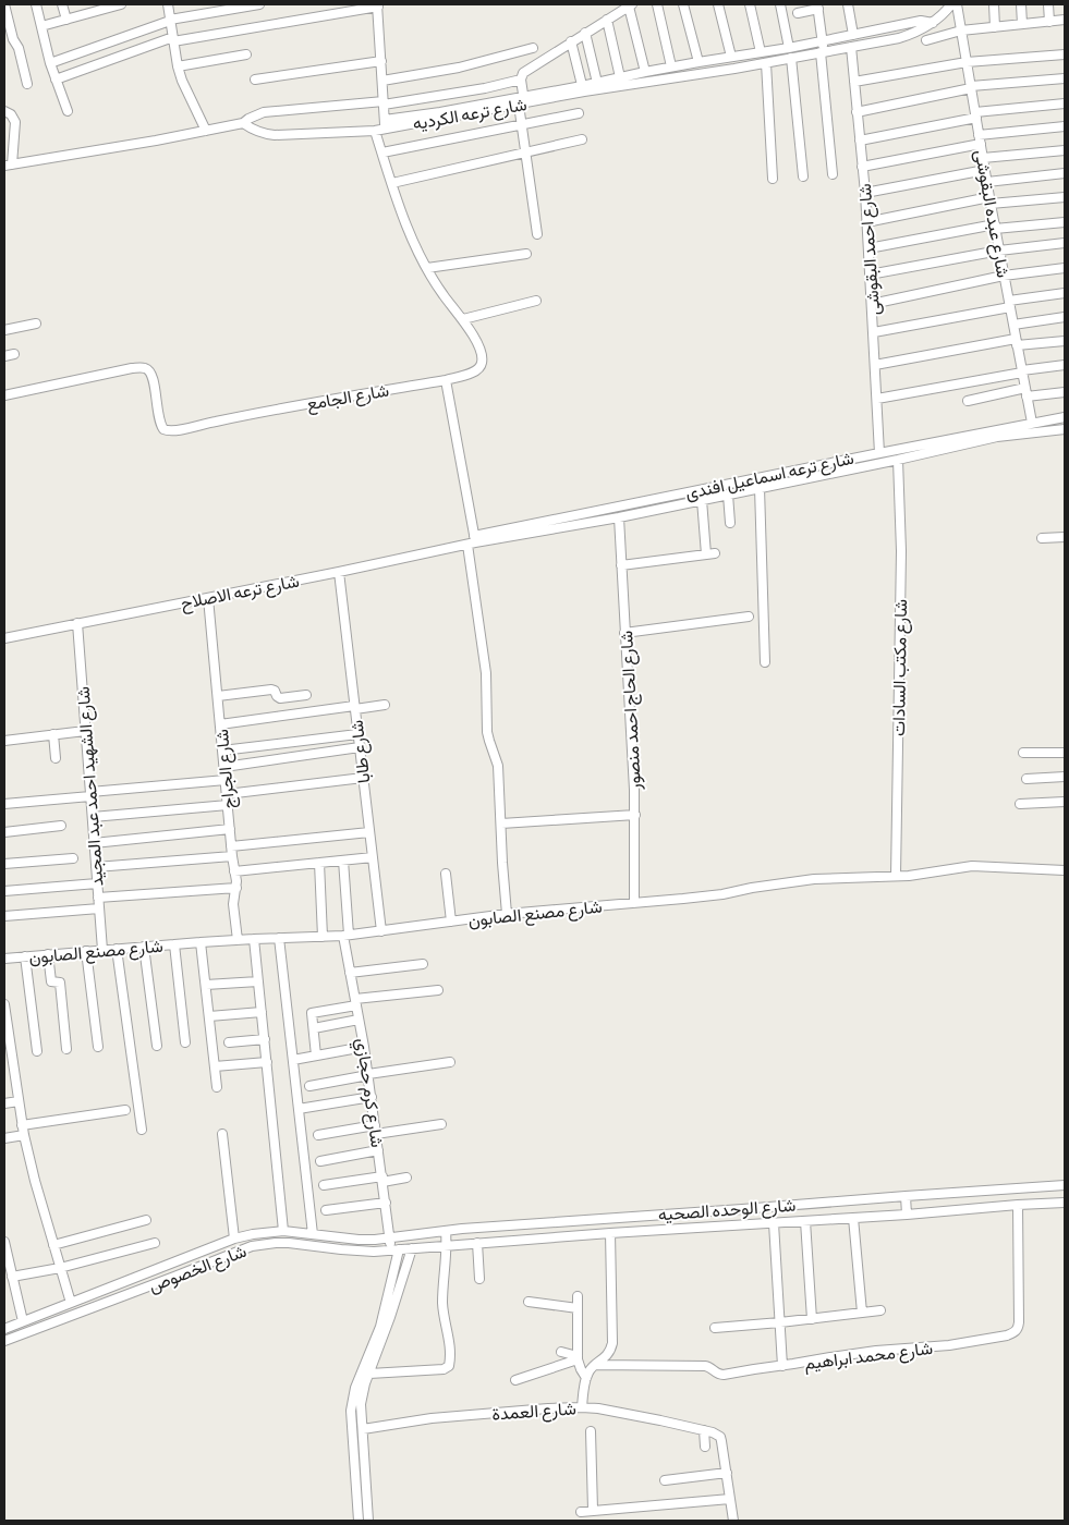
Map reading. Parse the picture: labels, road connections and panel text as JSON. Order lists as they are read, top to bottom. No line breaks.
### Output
{"streets":{"street":["شارع ترعه الكرديه","شارع عبده البقوشى","شارع احمد البقوشى","شارع الجامع","شارع ترعه اسماعيل افندى","شارع ترعه الاصلاح","شارع مكتب السادات","شارع الحاج احمد منصور","شارع طابا","شارع الجراج","شارع الشهيد احمد عبد المجيد","شارع مصنع الصابون","شارع كرم حجازي","شارع الوحده الصحيه","شارع الخصوص","شارع محمد ابراهيم","شارع العمدة"]},"crossings":[["شارع ترعه الكرديه","شارع احمد البقوشى"],["شارع ترعه الكرديه","شارع الجامع"],["شارع عبده البقوشى","شارع ترعه اسماعيل افندى"],["شارع احمد البقوشى","شارع ترعه اسماعيل افندى"],["شارع ترعه اسماعيل افندى","شارع ترعه الاصلاح"],["شارع ترعه اسماعيل افندى","شارع مكتب السادات"],["شارع ترعه اسماعيل افندى","شارع الحاج احمد منصور"],["شارع ترعه الاصلاح","شارع طابا"],["شارع ترعه الاصلاح","شارع الجراج"],["شارع ترعه الاصلاح","شارع الشهيد احمد عبد المجيد"],["شارع مكتب السادات","شارع مصنع الصابون"],["شارع الحاج احمد منصور","شارع مصنع الصابون"],["شارع طابا","شارع مصنع الصابون"],["شارع الجراج","شارع مصنع الصابون"],["شارع الشهيد احمد عبد المجيد","شارع مصنع الصابون"],["شارع مصنع الصابون","شارع كرم حجازي"],["شارع كرم حجازي","شارع الوحده الصحيه"],["شارع كرم حجازي","شارع الخصوص"],["شارع الوحده الصحيه","شارع الخصوص"],["شارع الوحده الصحيه","شارع محمد ابراهيم"]]}
